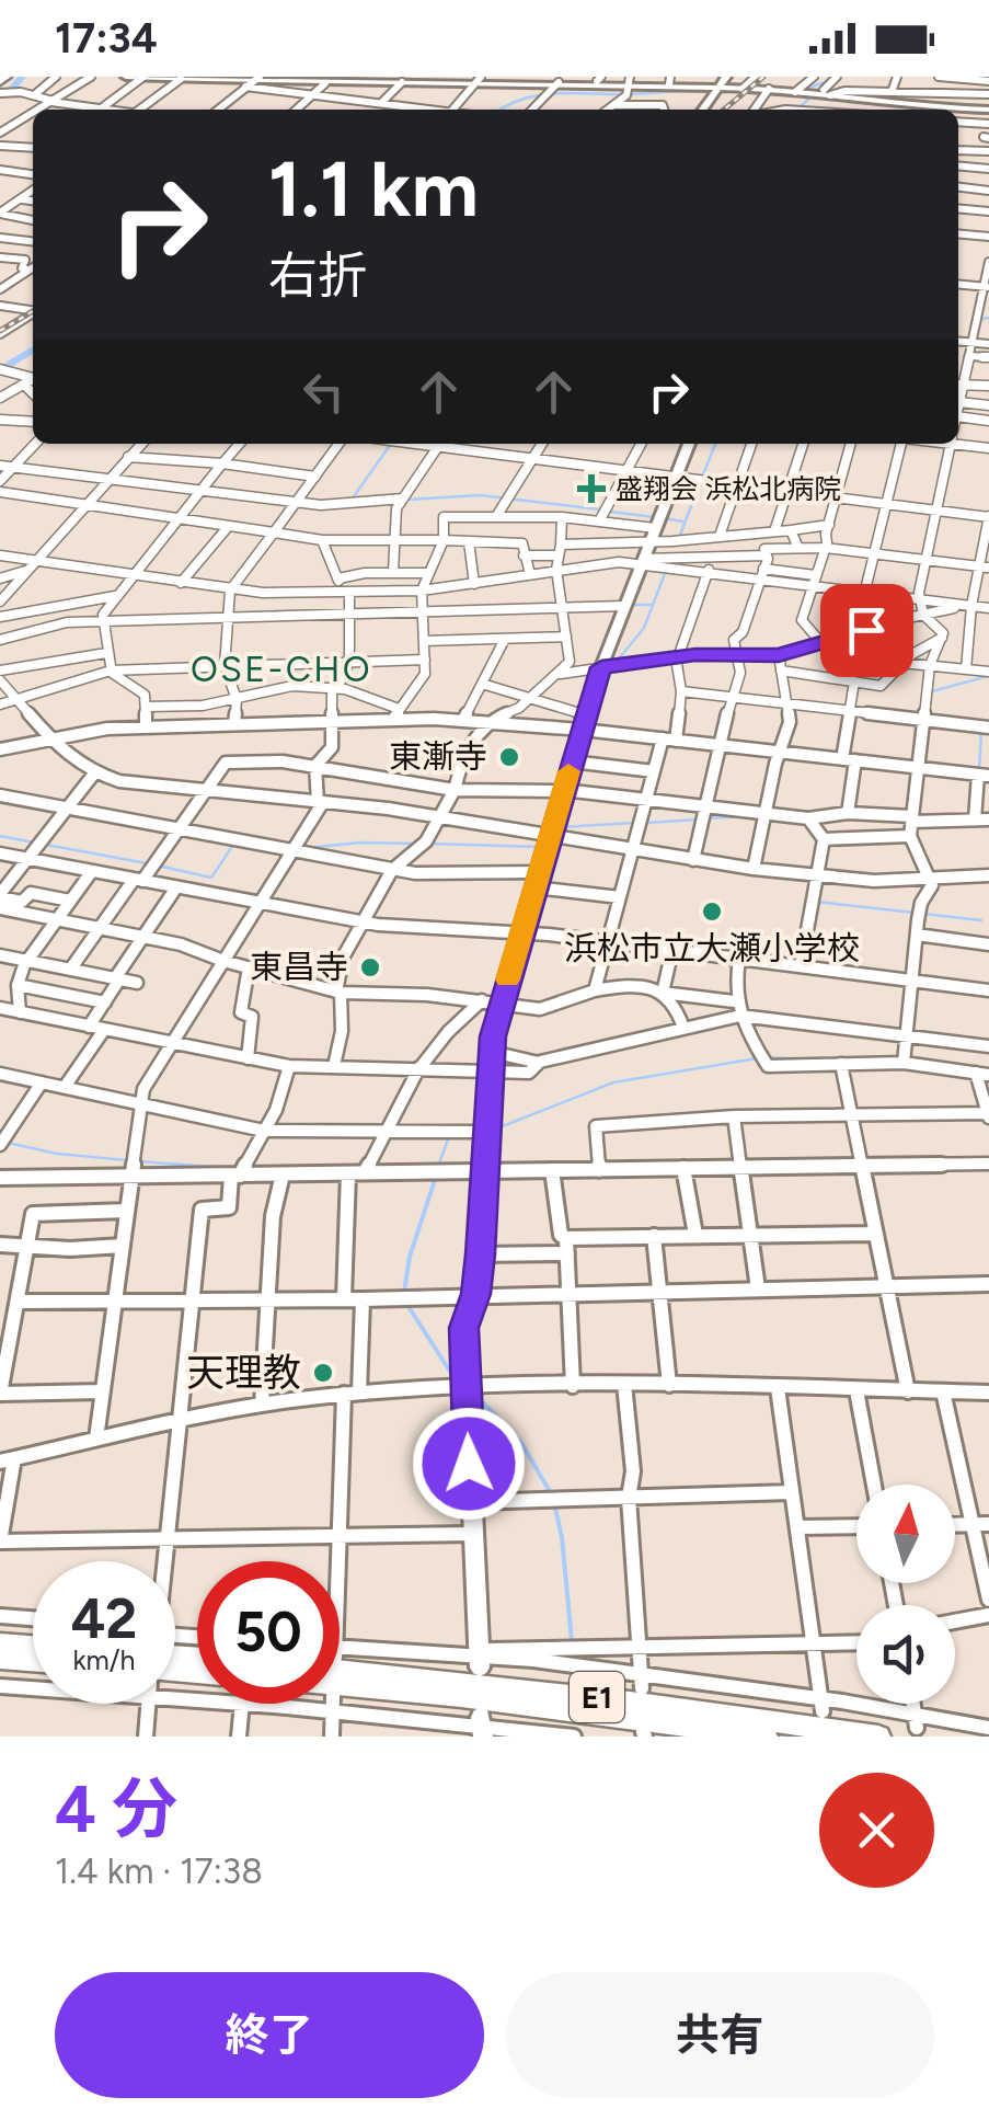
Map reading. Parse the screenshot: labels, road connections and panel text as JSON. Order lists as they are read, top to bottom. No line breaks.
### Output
{"streets":{"highway":["E1"]},"districts":["OSE-CHO"],"places":{"health":["盛翔会 浜松北病院"],"other":["東漸寺","浜松市立大瀬小学校","東昌寺","天理教"]},"north":"top","page":{"status":"17:34","turn":["1.1 km","右折"],"speed":"42 km/h","limit":"50","heading":["4 分","1.4 km · 17:38"],"buttons":["終了","共有"]}}
